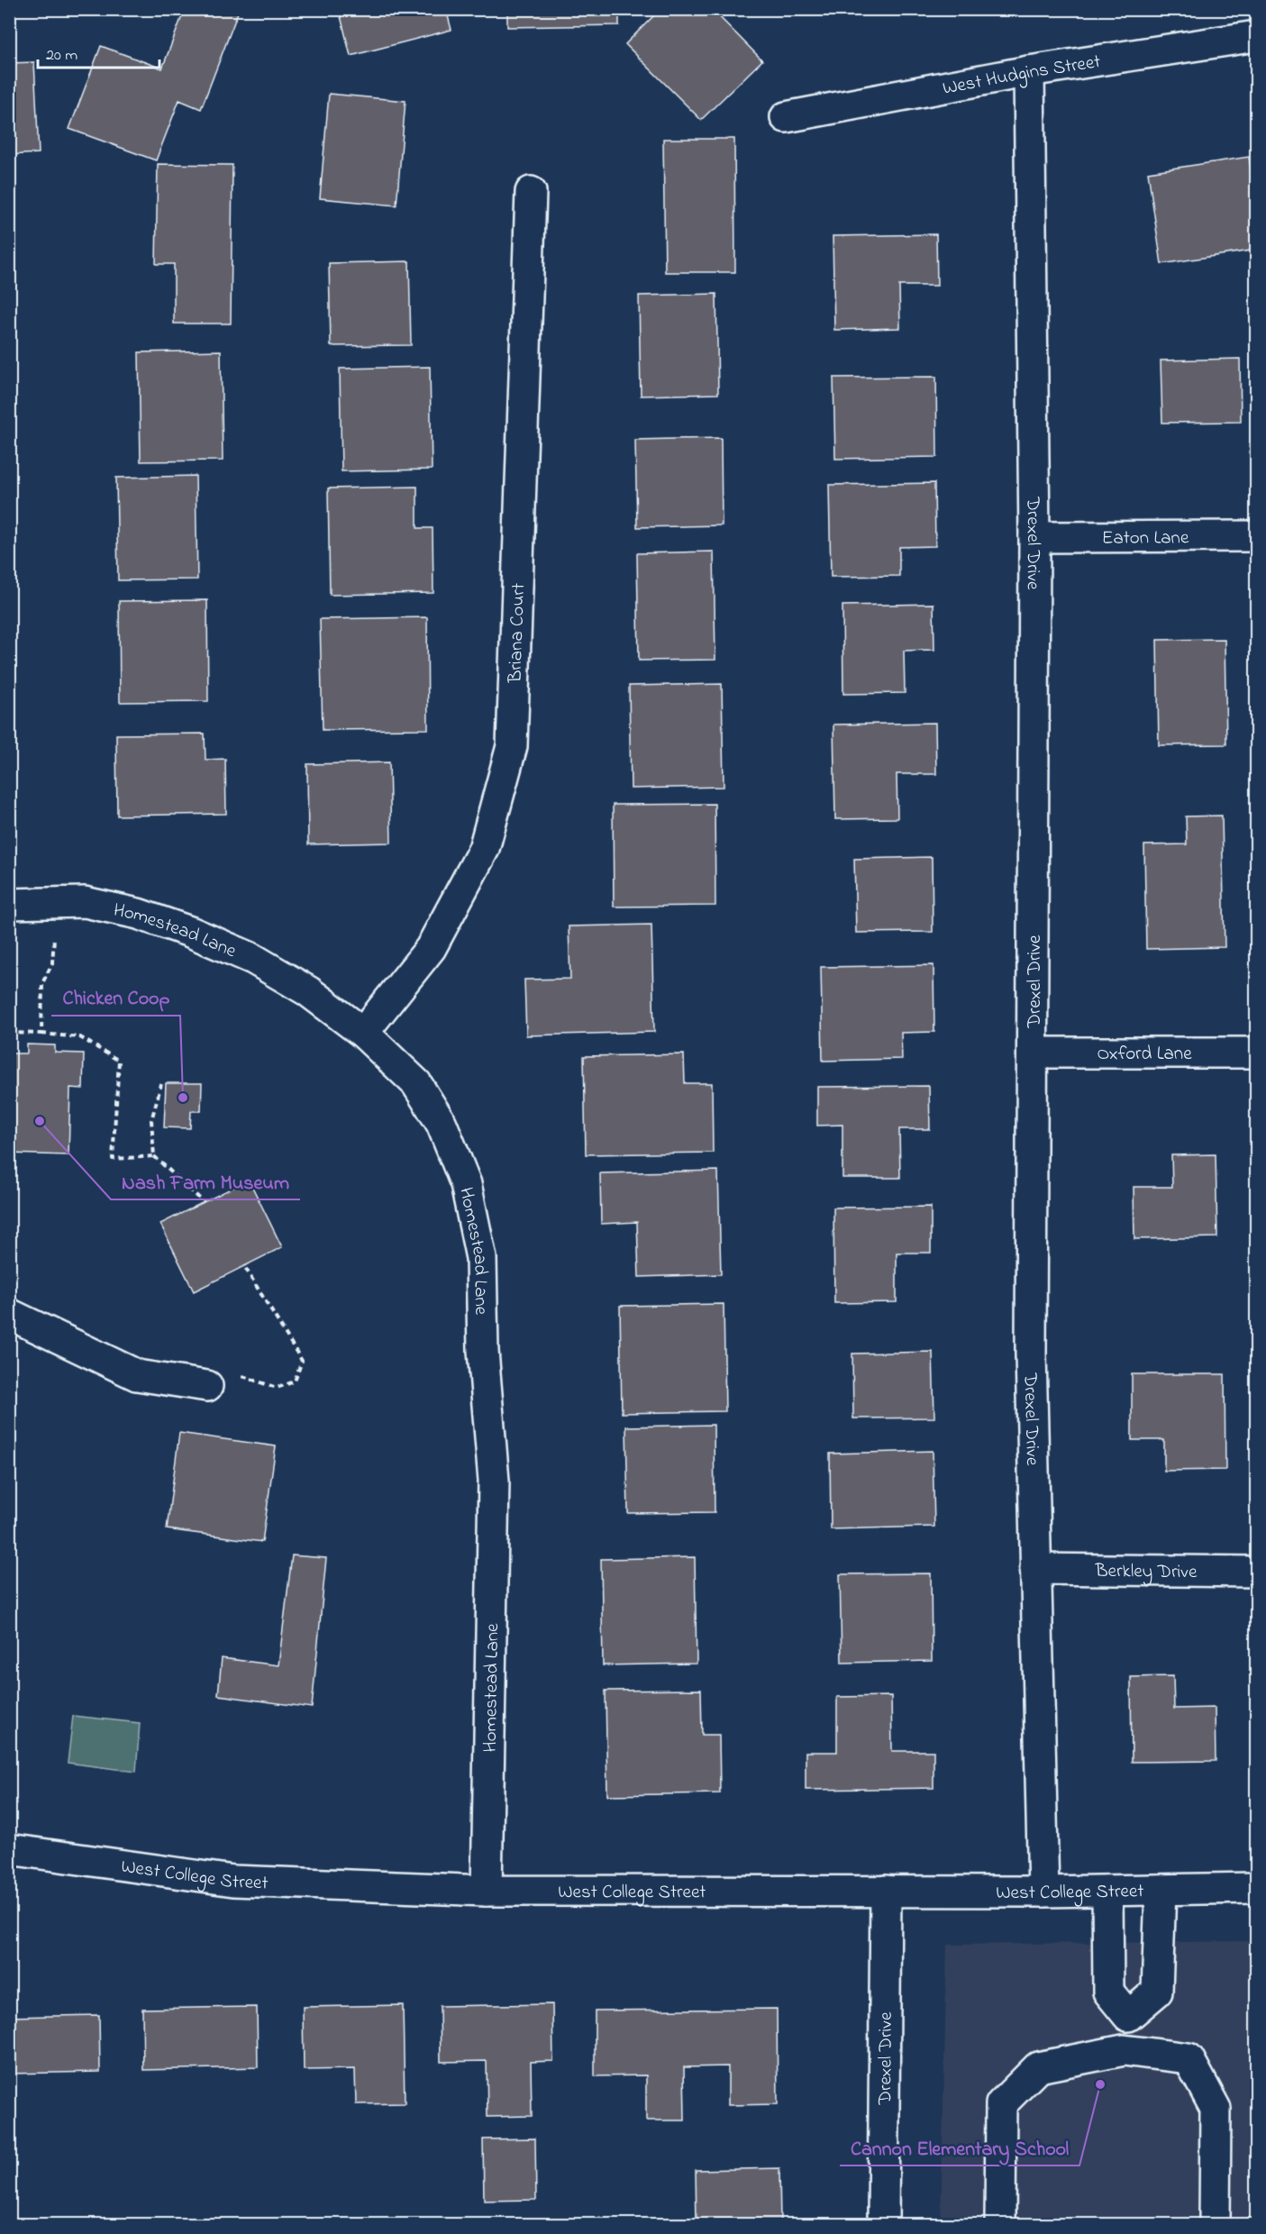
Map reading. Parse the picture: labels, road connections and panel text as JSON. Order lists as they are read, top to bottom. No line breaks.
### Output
{"streets":{"street":["West Hudgins Street","Eaton Lane","Drexel Drive","Briana Court","Homestead Lane","Oxford Lane","Berkley Drive","West College Street"]},"crossings":[["West Hudgins Street","Drexel Drive"],["Eaton Lane","Drexel Drive"],["Drexel Drive","Oxford Lane"],["Drexel Drive","Berkley Drive"],["Drexel Drive","West College Street"],["Briana Court","Homestead Lane"],["Homestead Lane","West College Street"]],"places":["Chicken Coop","Nash Farm Museum","Cannon Elementary School"],"scale_bar":"20 m"}
